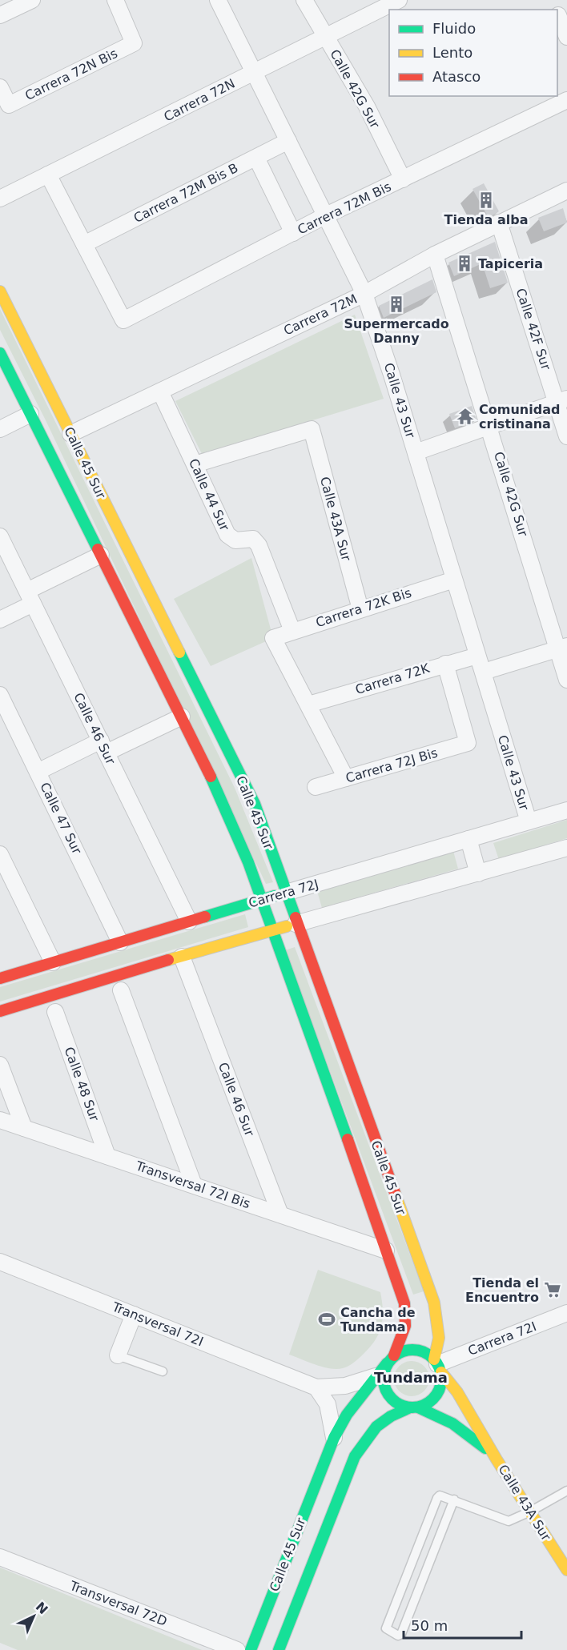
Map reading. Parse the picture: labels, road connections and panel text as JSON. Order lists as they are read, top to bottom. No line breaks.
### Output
{"streets":{"street":["Carrera 72N Bis","Calle 42G Sur","Carrera 72N","Carrera 72M Bis B","Carrera 72M Bis","Carrera 72M","Calle 42F Sur","Calle 43 Sur","Calle 45 Sur","Calle 44 Sur","Calle 43A Sur","Carrera 72K Bis","Carrera 72K","Calle 46 Sur","Carrera 72J Bis","Calle 47 Sur","Carrera 72J","Calle 48 Sur","Transversal 72I Bis","Transversal 72I","Carrera 72I","Transversal 72D"]},"crossings":[["Calle 42G Sur","Carrera 72N"],["Calle 42G Sur","Carrera 72M Bis"],["Calle 42G Sur","Carrera 72M"],["Carrera 72N","Calle 43 Sur"],["Carrera 72M Bis B","Carrera 72M Bis"],["Carrera 72M Bis B","Calle 43 Sur"],["Carrera 72M Bis","Calle 43 Sur"],["Carrera 72M","Calle 42F Sur"],["Carrera 72M","Calle 43 Sur"],["Carrera 72M","Calle 45 Sur"],["Carrera 72M","Calle 44 Sur"],["Calle 43 Sur","Carrera 72K Bis"],["Calle 43 Sur","Carrera 72K"],["Calle 43 Sur","Carrera 72J"],["Calle 45 Sur","Calle 43A Sur"],["Calle 45 Sur","Carrera 72J"],["Calle 45 Sur","Transversal 72I Bis"],["Calle 45 Sur","Transversal 72I"],["Calle 45 Sur","Carrera 72I"],["Calle 44 Sur","Calle 43A Sur"],["Calle 44 Sur","Carrera 72K Bis"],["Calle 43A Sur","Carrera 72K Bis"],["Calle 43A Sur","Carrera 72I"],["Carrera 72K Bis","Carrera 72K"],["Carrera 72K","Carrera 72J Bis"],["Calle 46 Sur","Carrera 72J"],["Calle 46 Sur","Transversal 72I Bis"],["Calle 47 Sur","Carrera 72J"],["Calle 48 Sur","Transversal 72I Bis"]],"districts":["Tundama"],"places":{"building":["Tienda alba","Tapiceria","Supermercado Danny"],"temple":["Comunidad cristinana"],"supermarket":["Tienda el Encuentro"],"sports":["Cancha de Tundama"]},"legend":["Fluido","Lento","Atasco"],"scale_bar":"50 m","north":"top right"}
